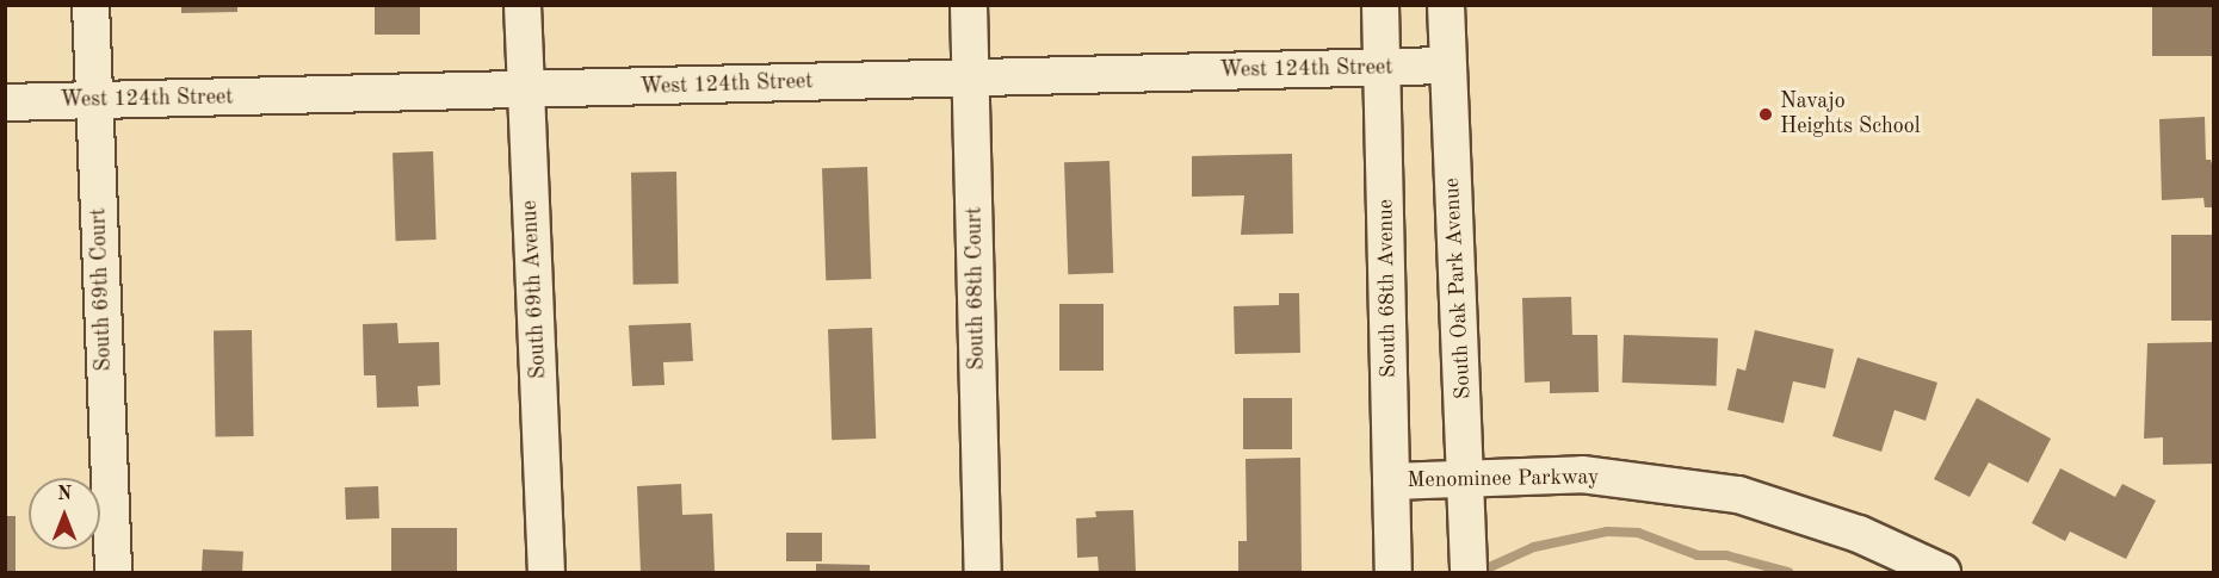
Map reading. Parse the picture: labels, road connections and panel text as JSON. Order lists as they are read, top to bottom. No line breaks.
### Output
{"streets":{"street":["West 124th Street","South 68th Court","South 68th Avenue","South Oak Park Avenue","South 69th Court","South 69th Avenue","Menominee Parkway"]},"crossings":[["West 124th Street","South 68th Court"],["West 124th Street","South 68th Avenue"],["West 124th Street","South Oak Park Avenue"],["West 124th Street","South 69th Court"],["West 124th Street","South 69th Avenue"],["South 68th Avenue","Menominee Parkway"],["South Oak Park Avenue","Menominee Parkway"]],"places":["Navajo Heights School"],"north":"top"}
